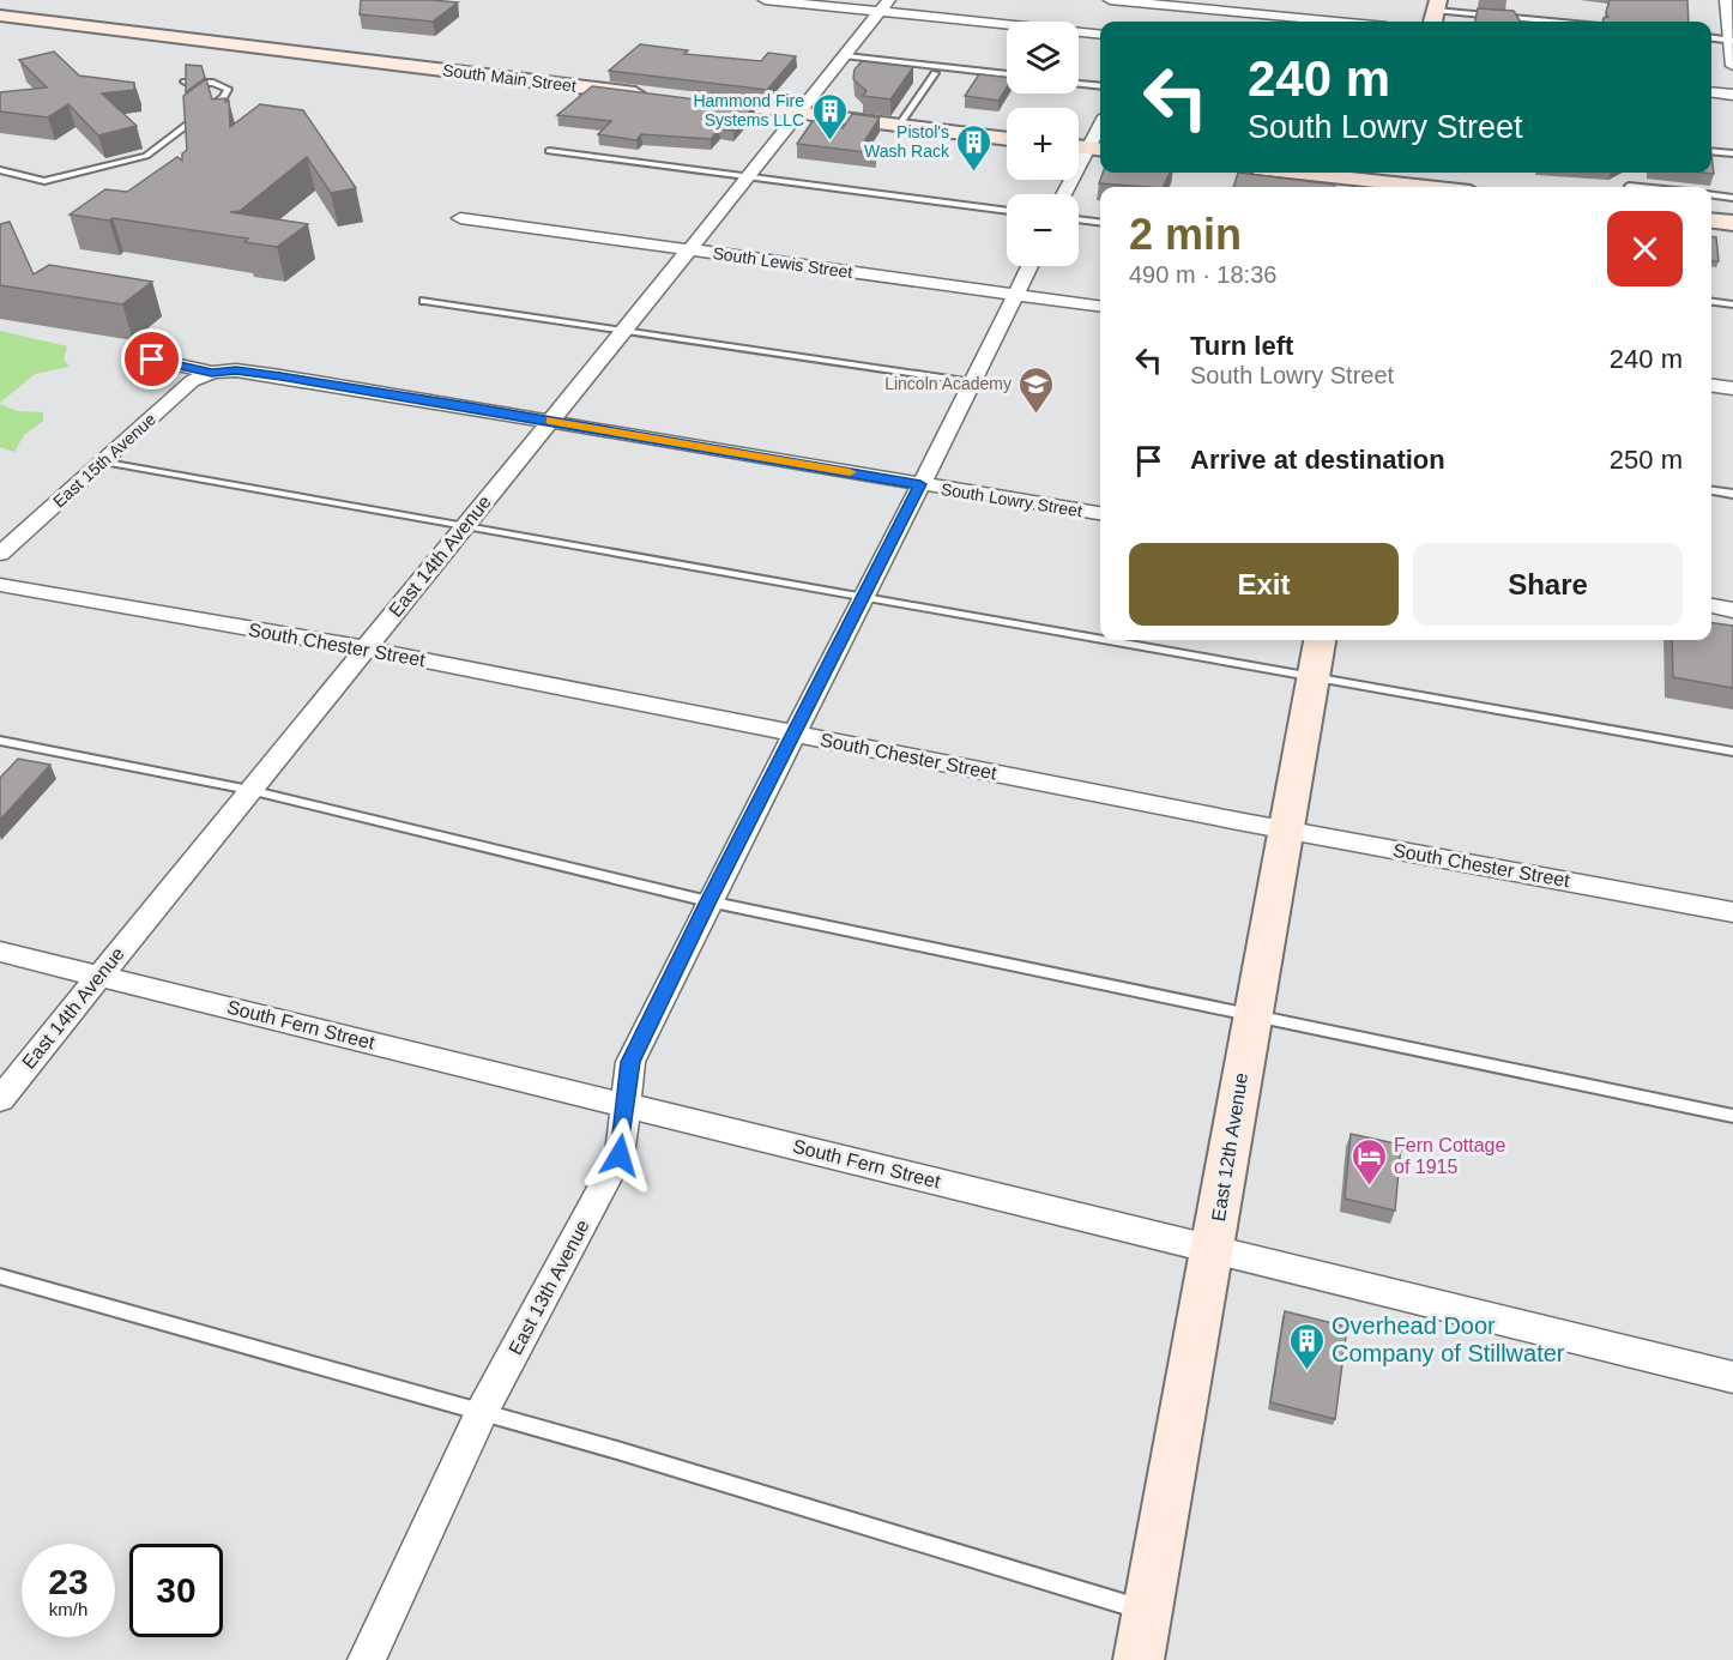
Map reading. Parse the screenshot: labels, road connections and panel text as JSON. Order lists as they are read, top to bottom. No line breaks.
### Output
{"streets":{"main road":["South Main Street","East 12th Avenue"],"street":["South Lewis Street","East 15th Avenue","South Lowry Street","East 14th Avenue","South Chester Street","South Fern Street","East 13th Avenue"]},"crossings":[["South Lewis Street","East 14th Avenue"],["South Lewis Street","East 13th Avenue"],["East 15th Avenue","South Lowry Street"],["South Lowry Street","East 14th Avenue"],["South Lowry Street","East 13th Avenue"],["East 14th Avenue","South Chester Street"],["East 14th Avenue","South Fern Street"],["South Chester Street","East 12th Avenue"],["South Chester Street","East 13th Avenue"],["South Fern Street","East 12th Avenue"],["South Fern Street","East 13th Avenue"]],"places":{"building":["Hammond Fire Systems LLC","Pistol's Wash Rack","Overhead Door Company of Stillwater"],"school or university":["Lincoln Academy"],"hotel":["Fern Cottage of 1915"]},"page":{"map_buttons":["+","−"],"turn":["240 m","South Lowry Street"],"heading":["2 min","490 m · 18:36"],"list":[{"name":"Turn left","note":"South Lowry Street","value":"240 m"},{"name":"Arrive at destination","value":"250 m"}],"buttons":["Exit","Share"],"speed":"23 km/h","limit":"30"}}
